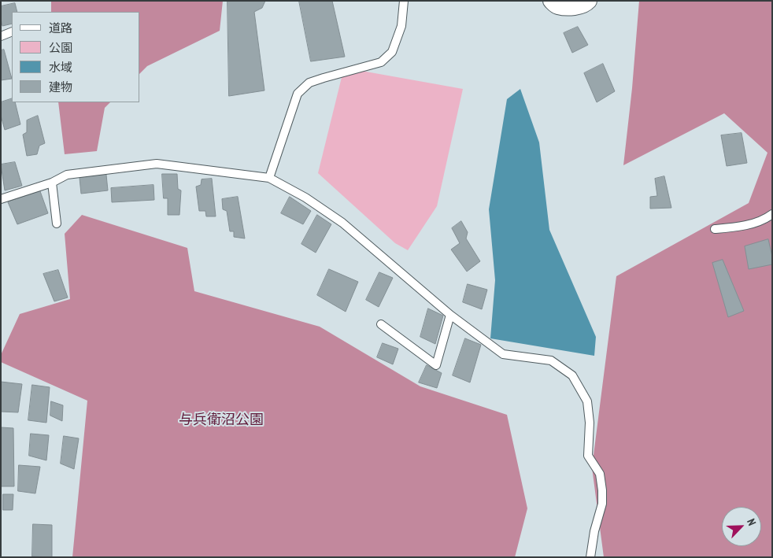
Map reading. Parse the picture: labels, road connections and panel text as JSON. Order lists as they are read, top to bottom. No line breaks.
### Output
{"parks":["与兵衛沼公園"],"legend":["道路","公園","水域","建物"],"north":"top right"}
